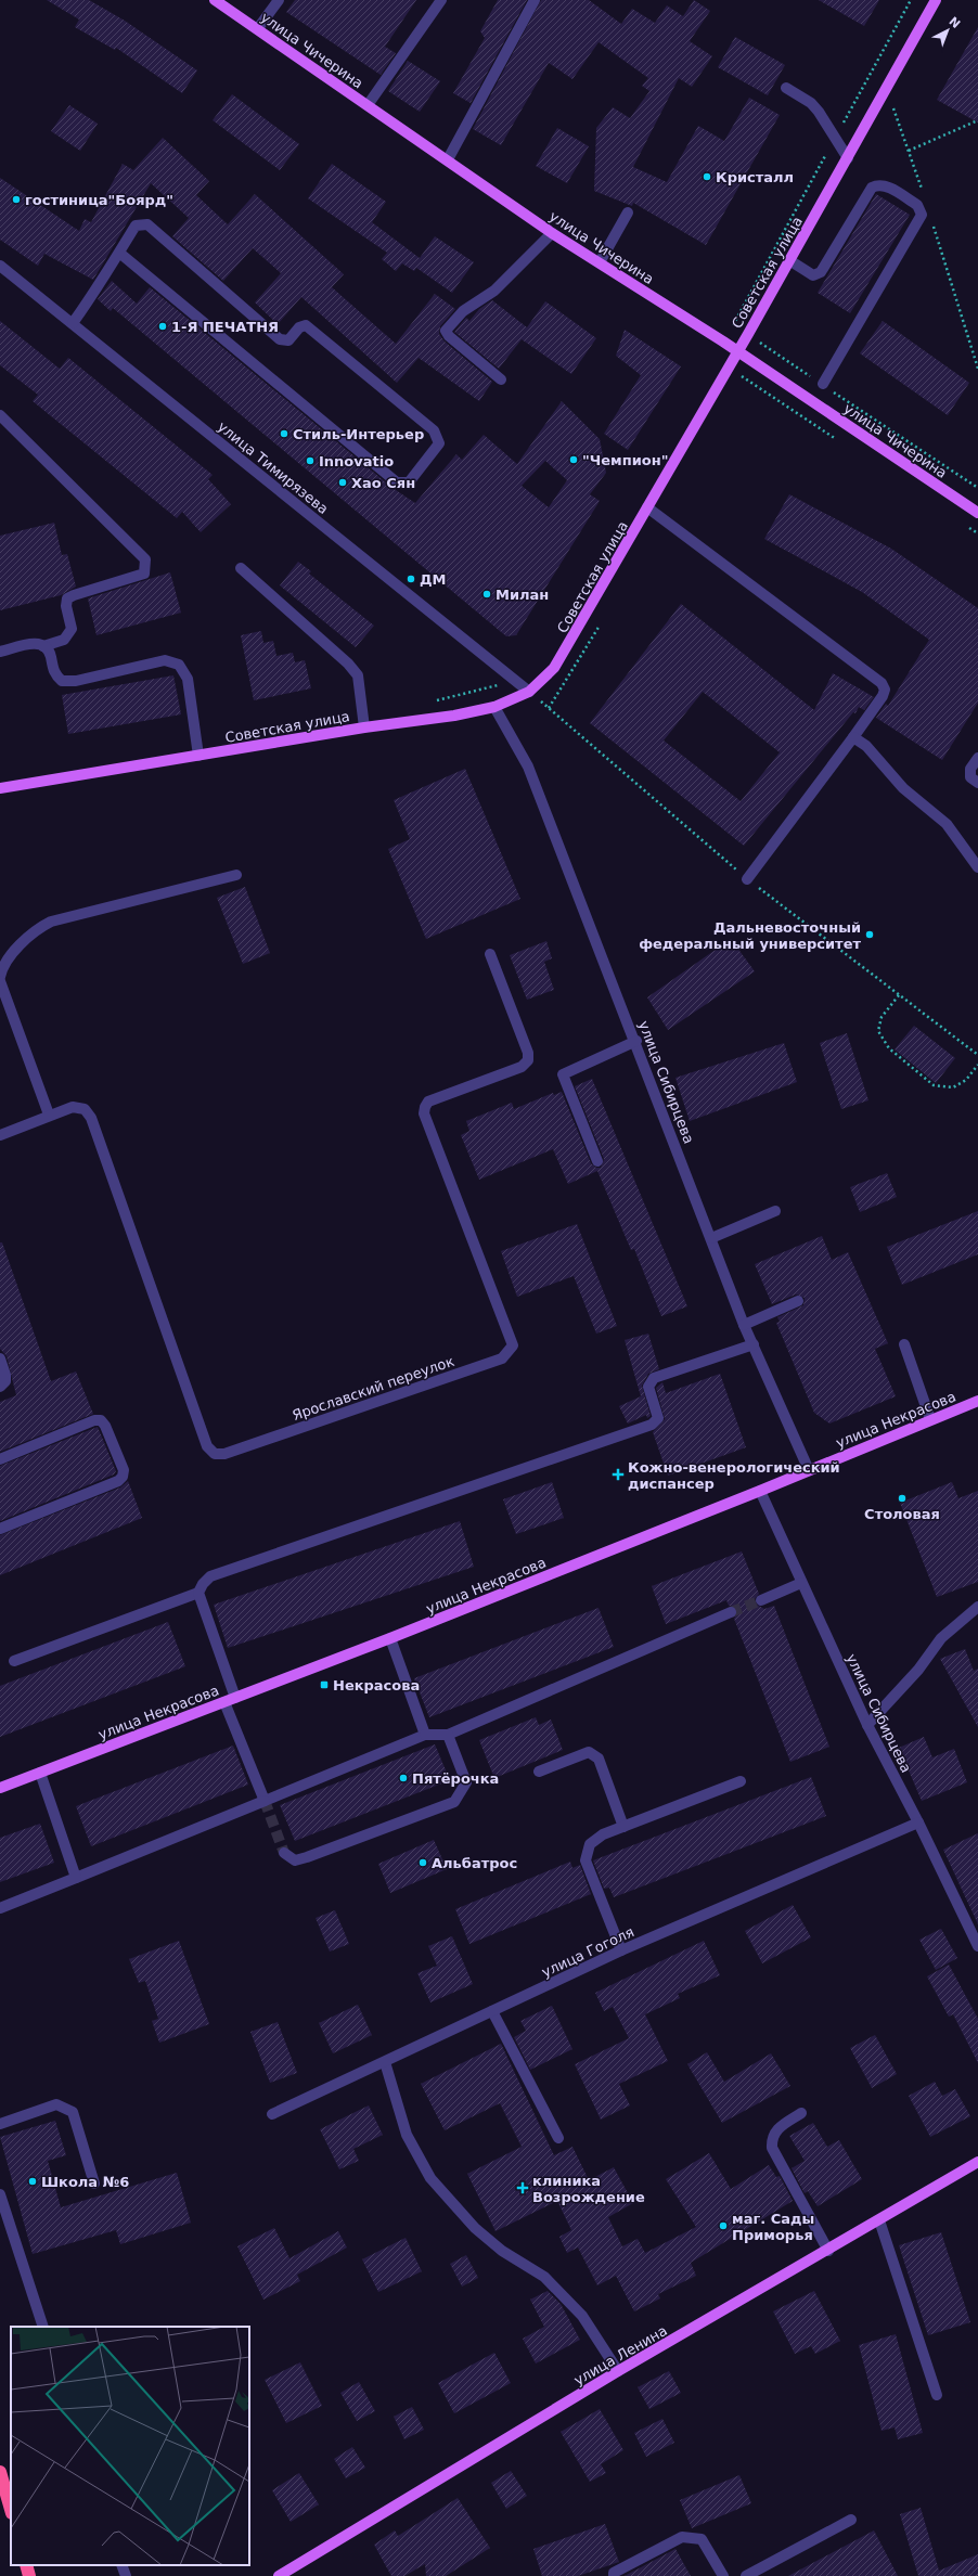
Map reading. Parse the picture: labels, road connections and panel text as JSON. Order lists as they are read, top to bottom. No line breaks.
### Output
{"streets":{"main road":["улица Чичерина","Советская улица","улица Некрасова","улица Ленина"],"street":["улица Тимирязева","улица Сибирцева","Ярославский переулок","улица Гоголя"]},"crossings":[["улица Чичерина","Советская улица"],["Советская улица","улица Тимирязева"],["Советская улица","улица Сибирцева"],["улица Сибирцева","улица Некрасова"],["улица Сибирцева","улица Гоголя"]],"places":{"other":["Кристалл","гостиница\"Боярд\"","1-Я ПЕЧАТНЯ","Стиль-Интерьер","\"Чемпион\"","Innovatio","Хао Сян","ДМ","Милан","Дальневосточный федеральный университет","Столовая","Пятёрочка","Альбатрос","Школа №6","маг. Сады Приморья"],"health":["Кожно-венерологический диспансер","клиника Возрождение"],"transit":["Некрасова"]},"north":"top right"}
